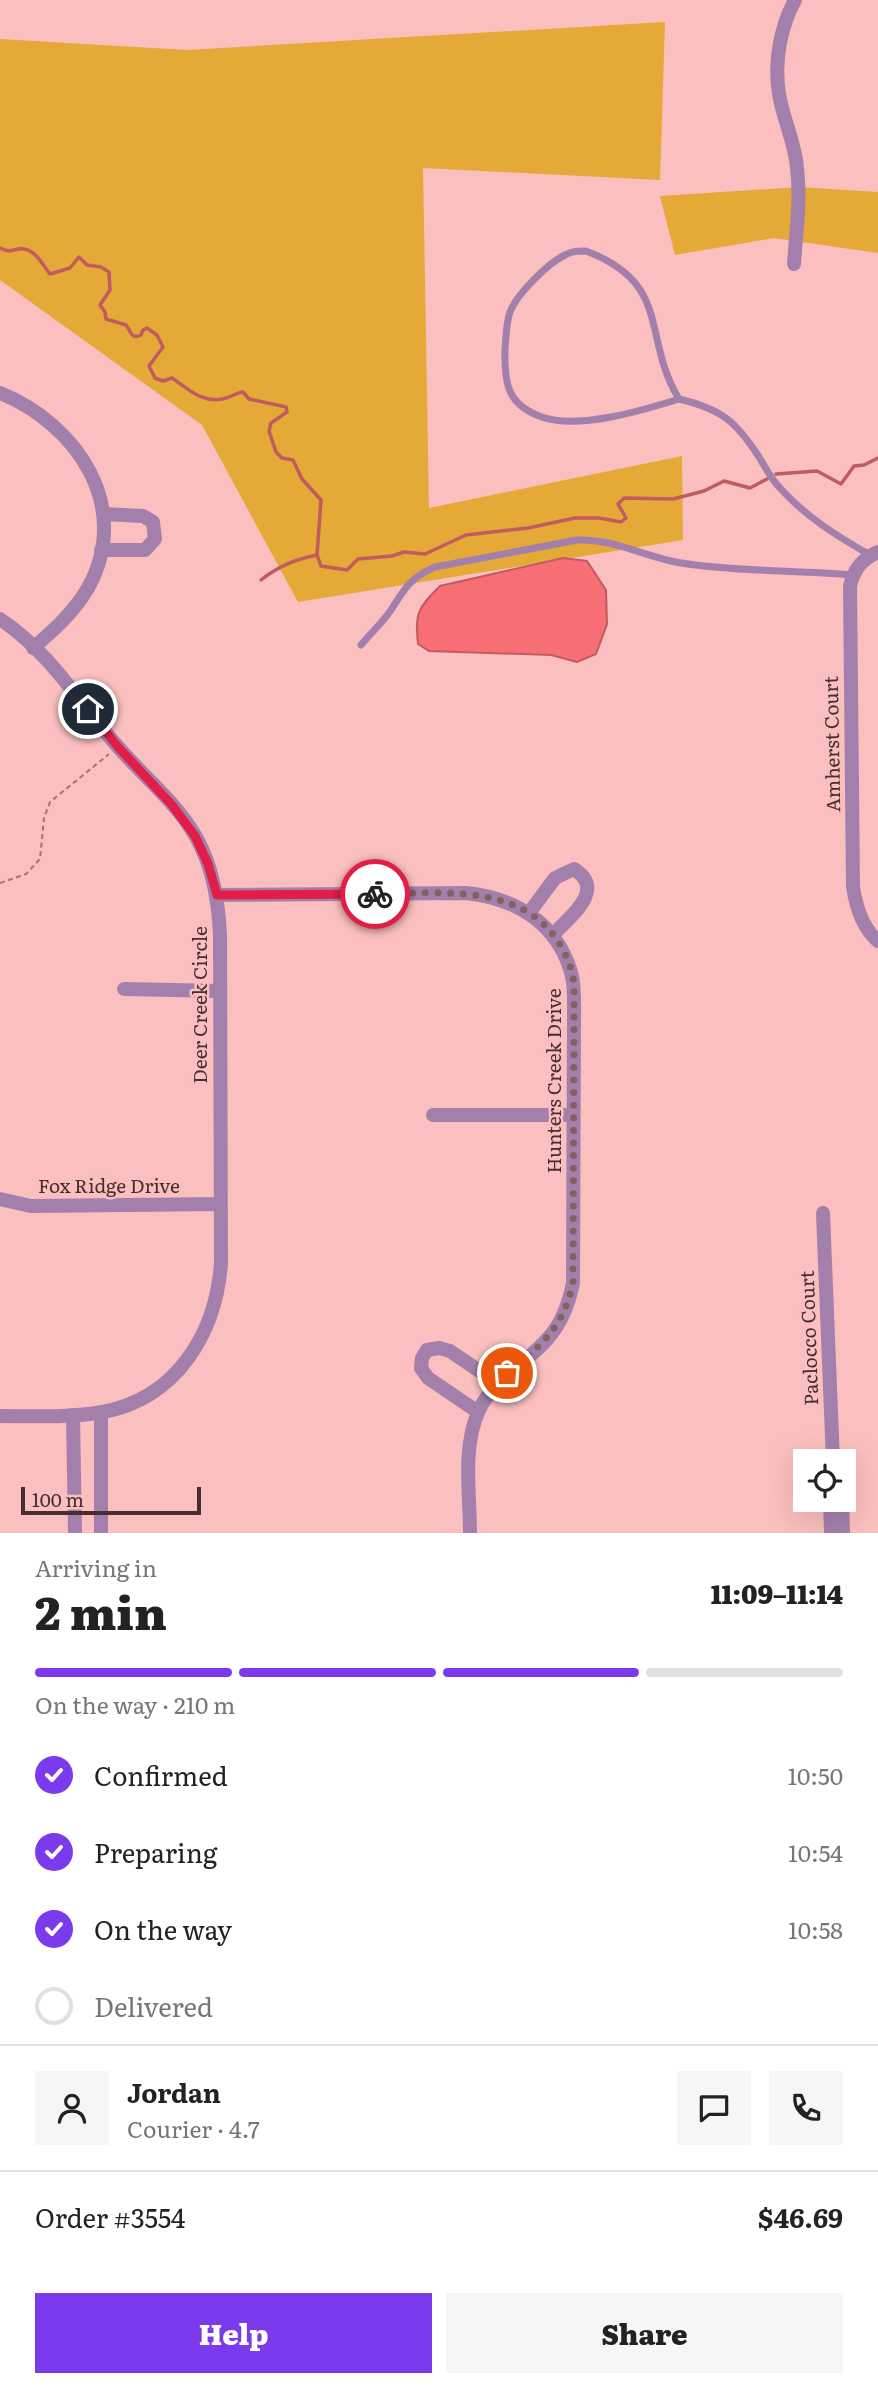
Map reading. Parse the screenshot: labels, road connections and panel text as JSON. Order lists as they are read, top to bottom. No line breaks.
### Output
{"streets":{"street":["Amherst Court","Deer Creek Circle","Hunters Creek Drive","Fox Ridge Drive","Paclocco Court"]},"crossings":[["Deer Creek Circle","Hunters Creek Drive"],["Deer Creek Circle","Fox Ridge Drive"]],"scale_bar":"100 m","page":{"scale":"100 m","heading":["2 min","Arriving in","11:09–11:14"],"panel":["Jordan","Courier · 4.7","Order #3554","$46.69"],"bar":"On the way · 210 m","list":[["Confirmed","10:50"],["Preparing","10:54"],["On the way","10:58"],"Delivered"],"buttons":["Help","Share"]}}
